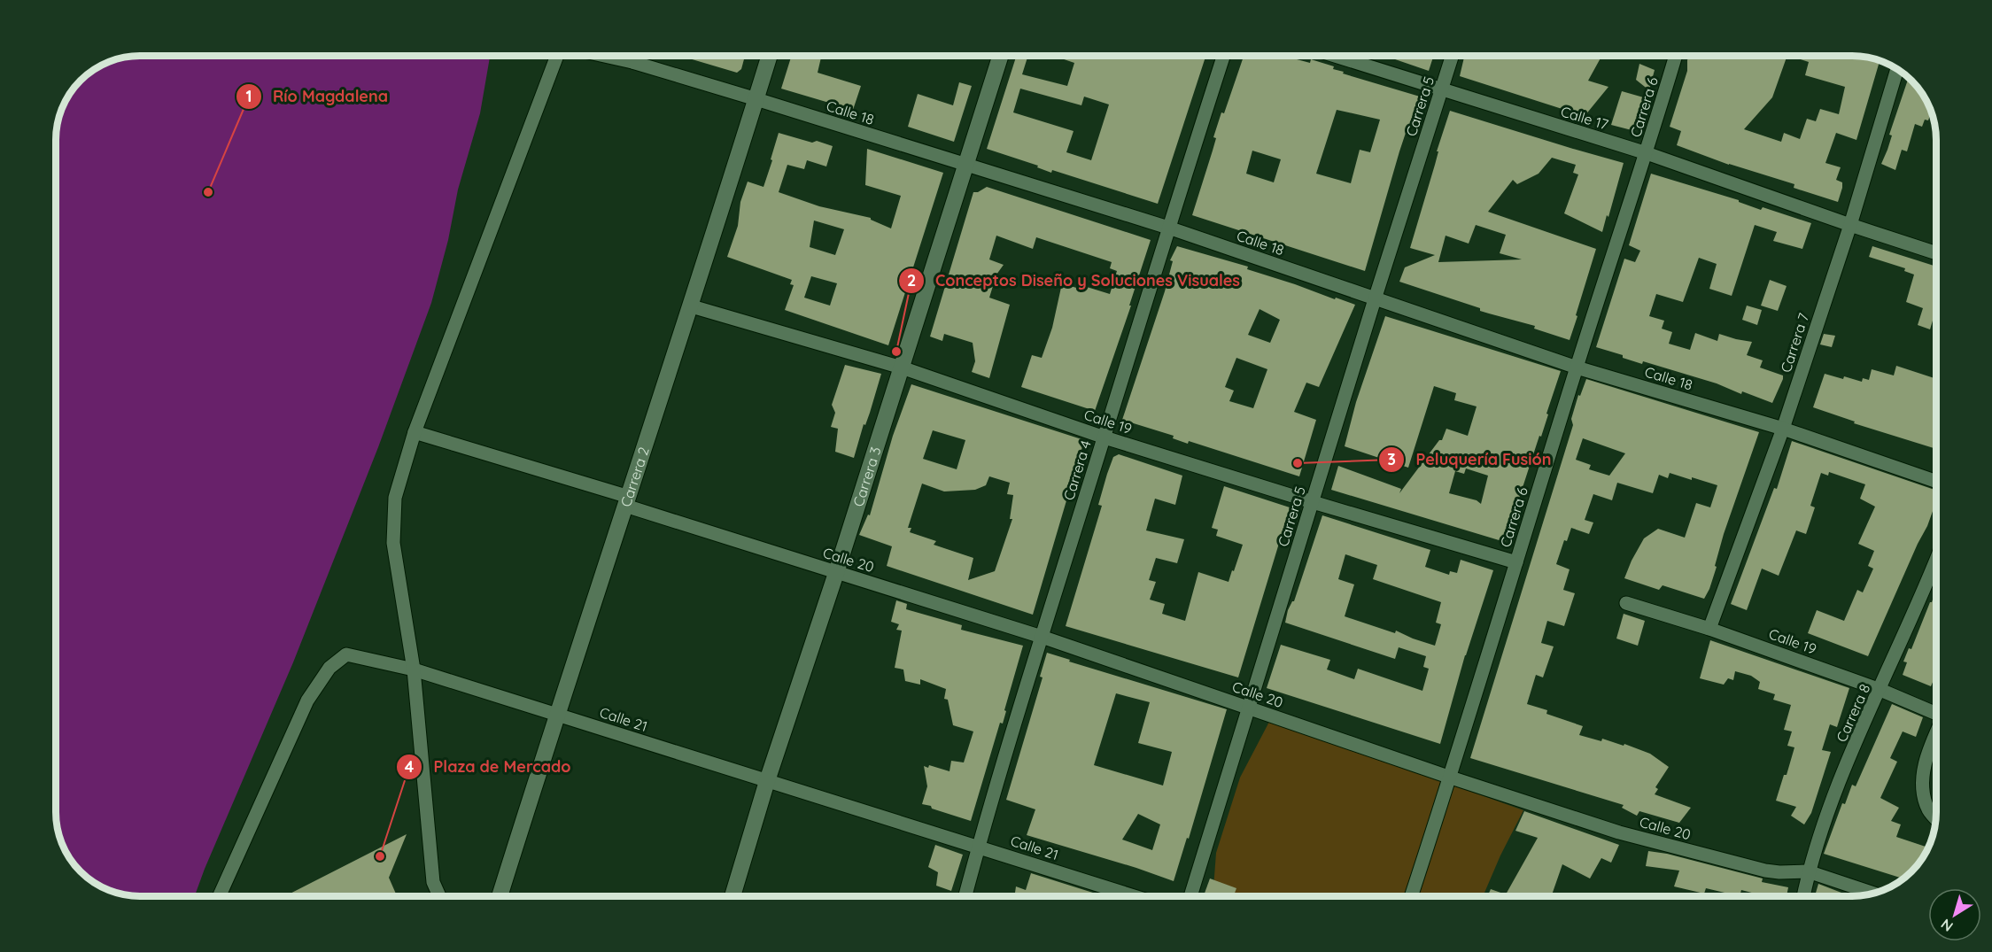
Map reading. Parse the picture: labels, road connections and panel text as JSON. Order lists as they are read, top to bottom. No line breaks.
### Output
{"streets":{"main road":["Carrera 2","Carrera 3"],"street":["Carrera 5","Carrera 6","Calle 18","Calle 17","Carrera 7","Calle 19","Carrera 4","Calle 20","Carrera 8","Calle 21"]},"crossings":[["Carrera 5","Calle 18"],["Carrera 5","Calle 17"],["Carrera 5","Calle 19"],["Carrera 5","Calle 20"],["Carrera 6","Calle 18"],["Carrera 6","Calle 17"],["Carrera 6","Calle 19"],["Carrera 6","Calle 20"],["Calle 18","Carrera 7"],["Calle 18","Carrera 4"],["Calle 18","Carrera 2"],["Calle 18","Carrera 3"],["Calle 17","Carrera 7"],["Carrera 7","Calle 19"],["Calle 19","Carrera 4"],["Calle 19","Carrera 2"],["Calle 19","Carrera 3"],["Calle 19","Carrera 8"],["Carrera 4","Calle 20"],["Carrera 4","Calle 21"],["Carrera 2","Calle 20"],["Carrera 2","Calle 21"],["Carrera 3","Calle 20"],["Carrera 3","Calle 21"],["Calle 20","Carrera 8"]],"places":["Río Magdalena","Conceptos Diseño y Soluciones Visuales","Peluquería Fusión","Plaza de Mercado"],"north":"bottom left"}
